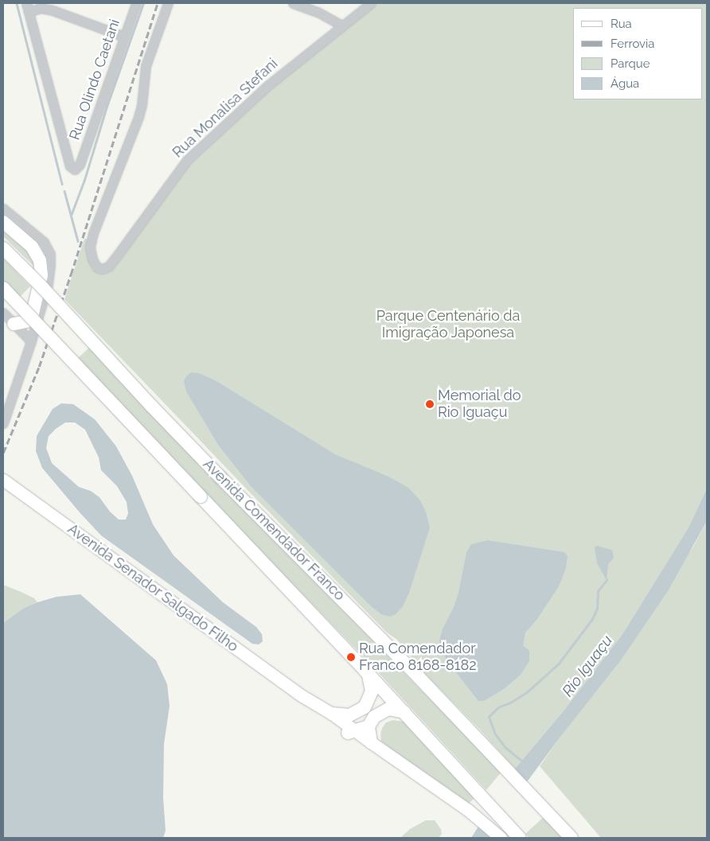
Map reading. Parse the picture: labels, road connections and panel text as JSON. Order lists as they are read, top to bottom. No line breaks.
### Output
{"streets":{"highway":["Avenida Comendador Franco"],"main road":["Avenida Senador Salgado Filho"],"street":["Rua Olindo Caetani","Rua Monalisa Stefani"]},"water":["Rio Iguaçu"],"parks":["Parque Centenário da Imigração Japonesa"],"places":["Memorial do Rio Iguaçu","Rua Comendador Franco 8168-8182"],"legend":["Rua","Ferrovia","Parque","Água"]}
